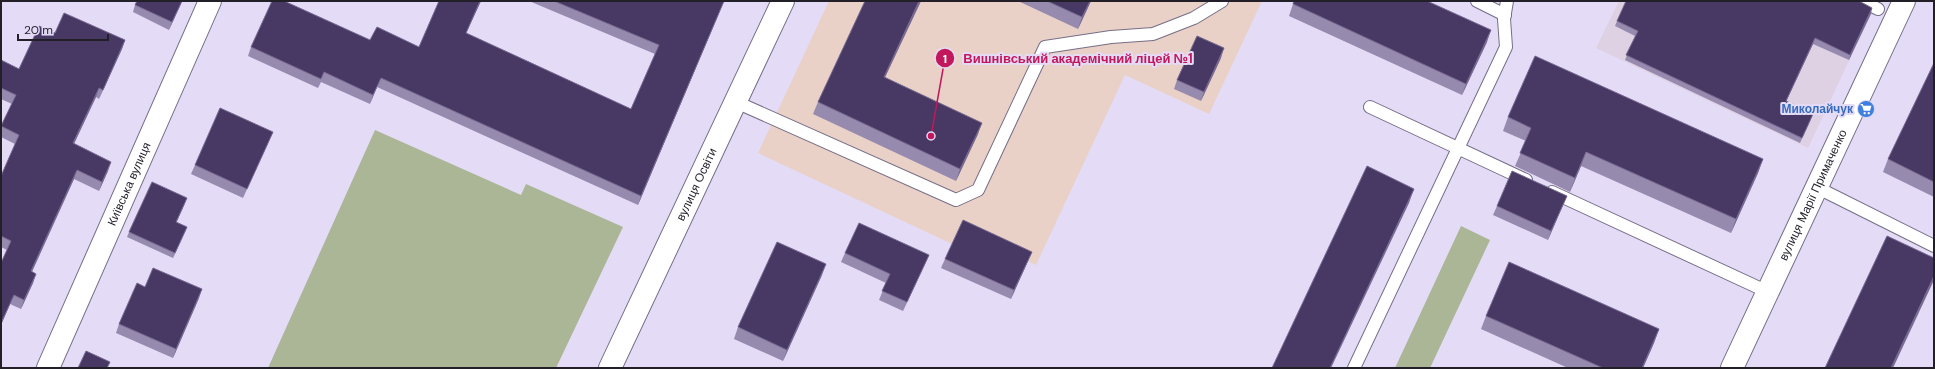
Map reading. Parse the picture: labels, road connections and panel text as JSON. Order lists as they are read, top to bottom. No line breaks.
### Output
{"streets":{"street":["Київська вулиця","вулиця Освіти","вулиця Марії Примаченко"]},"places":{"supermarket":["Миколайчук"],"other":["Вишнівський академічний ліцей №1"]},"scale_bar":"20 m"}
